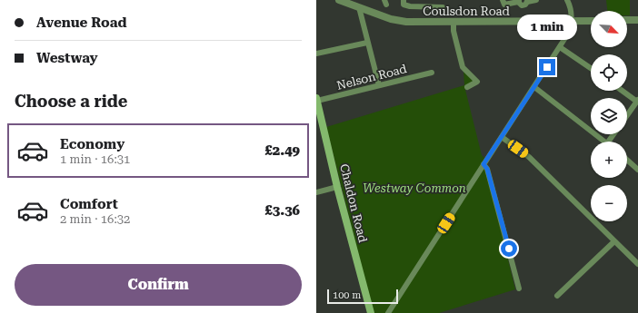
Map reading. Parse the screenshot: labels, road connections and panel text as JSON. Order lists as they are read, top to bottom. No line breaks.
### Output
{"streets":{"main road":["Chaldon Road"],"street":["Coulsdon Road","Nelson Road"]},"crossings":[["Nelson Road","Chaldon Road"]],"parks":["Westway Common"],"scale_bar":"100 m","north":"bottom right","page":{"banner":["Avenue Road","Westway"],"map_buttons":["+","−"],"bubble":"1 min","heading":"Choose a ride","list":[{"name":"Economy","note":"1 min · 16:31","value":"£2.49"},{"name":"Comfort","note":"2 min · 16:32","value":"£3.36"}],"buttons":"Confirm","scale":"100 m"}}
